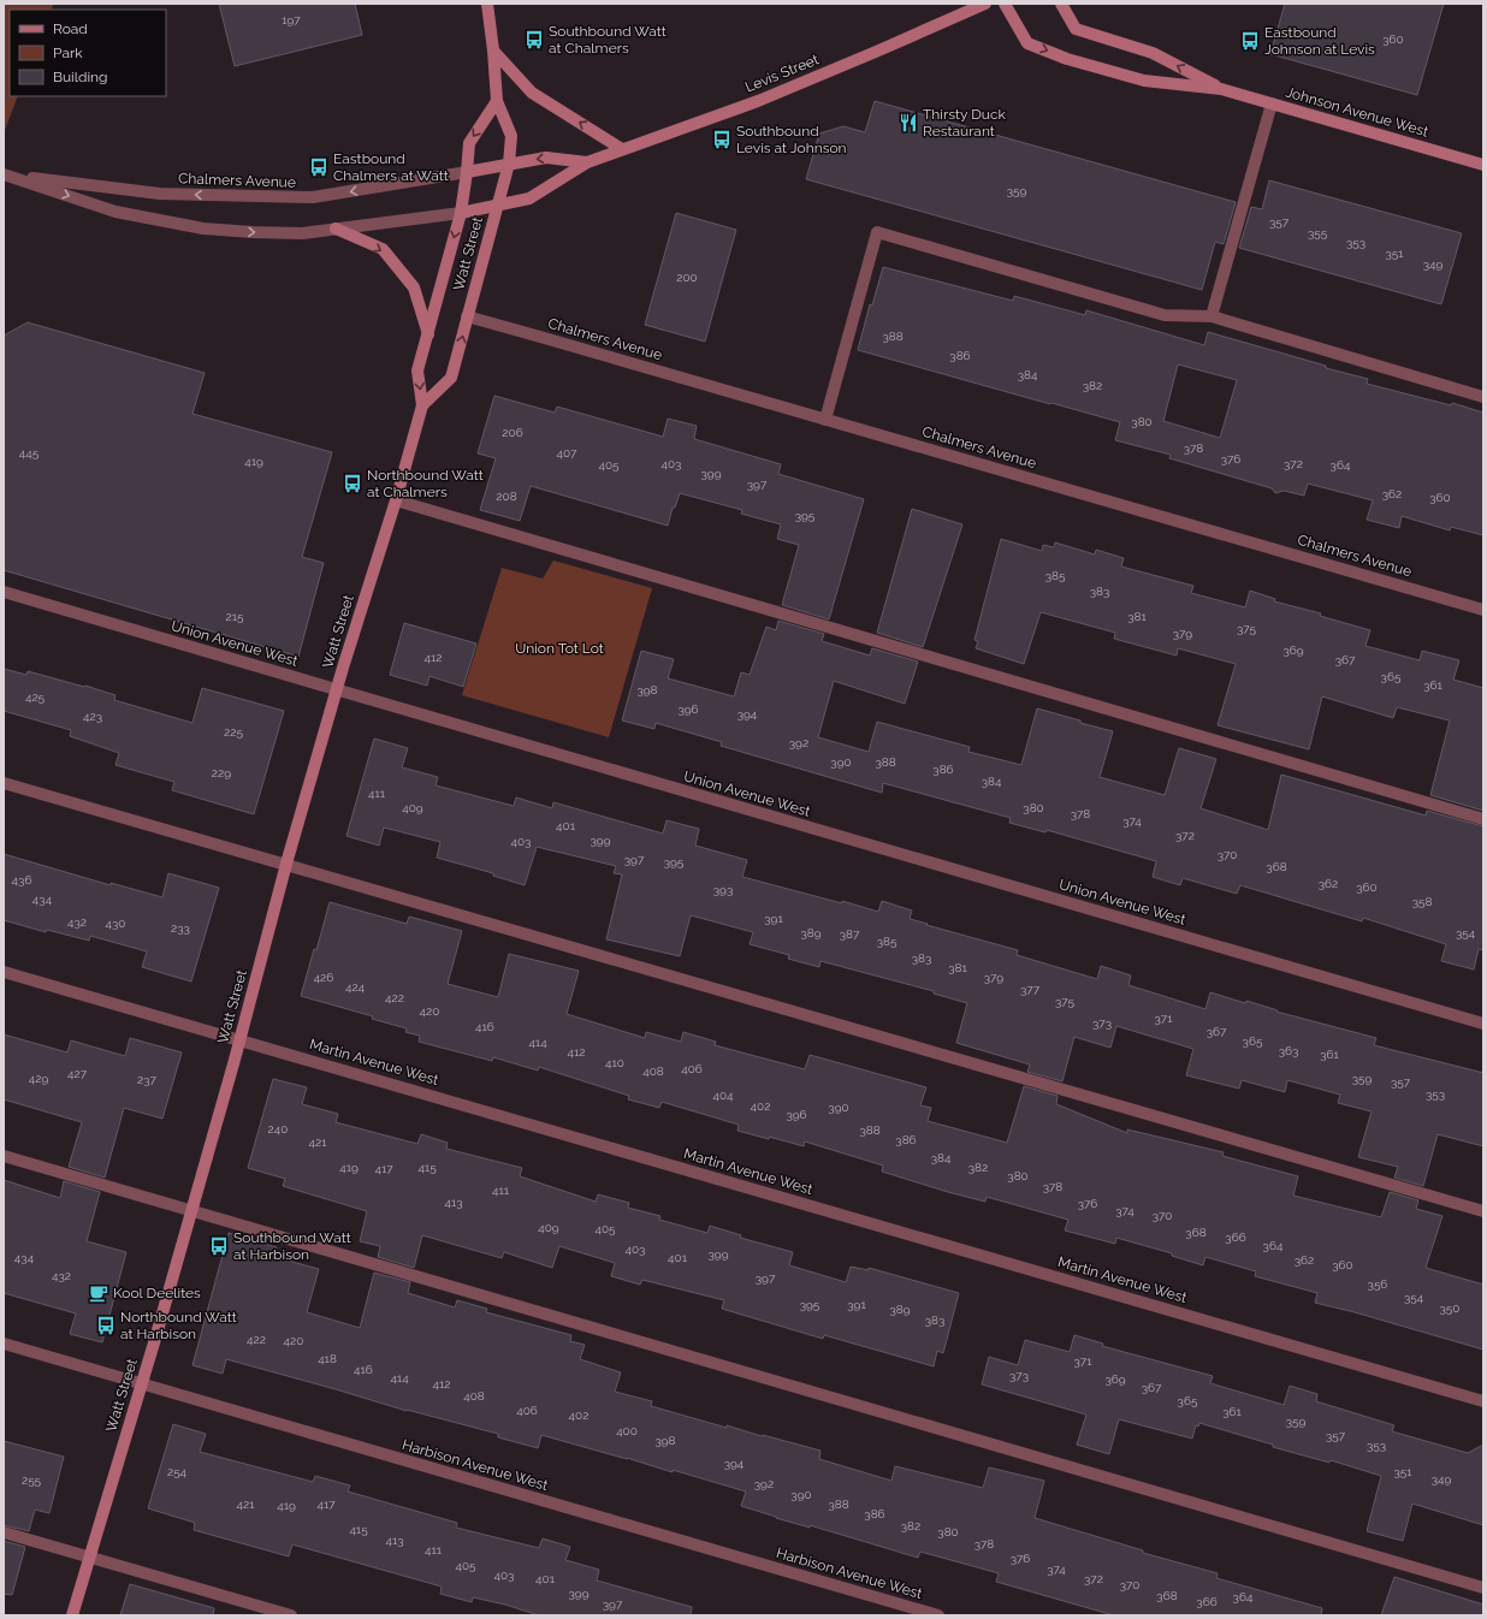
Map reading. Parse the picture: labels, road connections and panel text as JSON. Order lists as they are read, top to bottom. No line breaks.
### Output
{"streets":{"main road":["Levis Street","Johnson Avenue West","Watt Street"],"street":["Chalmers Avenue","Union Avenue West","Martin Avenue West","Harbison Avenue West"]},"crossings":[["Levis Street","Chalmers Avenue"],["Levis Street","Watt Street"],["Chalmers Avenue","Watt Street"],["Watt Street","Union Avenue West"],["Watt Street","Martin Avenue West"],["Watt Street","Harbison Avenue West"]],"parks":["Union Tot Lot"],"places":{"bus stop":["Southbound Watt at Chalmers","Eastbound Johnson at Levis","Southbound Levis at Johnson","Eastbound Chalmers at Watt","Northbound Watt at Chalmers","Southbound Watt at Harbison","Northbound Watt at Harbison"],"restaurant":["Thirsty Duck Restaurant"],"cafe":["Kool Deelites"]},"house_numbers":["197","360","359","357","355","353","351","349","200","388","386","384","382","380","206","378","445","407","376","419","403","372","405","364","399","397","362","208","360","395","385","383","215","381","375","379","369","412","367","365","361","398","425","396","394","423","225","392","390","388","386","229","384","411","409","380","378","374","401","372","399","403","370","397","395","368","436","362","360","393","434","358","391","432","430","233","389","354","387","385","383","381","426","379","424","377","422","375","420","371","373","416","367","365","414","363","412","361","410","406","408","427","429","359","237","357","353","404","402","390","396","240","388","386","421","384","419","415","382","417","380","378","411","413","376","374","370","409","405","368","366","364","403","399","434","401","362","360","432","397","356","354","395","391","350","389","383","422","420","418","371","416","373","414","369","412","367","408","365","406","361","402","359","400","357","398","353","394","254","351","349","255","392","390","421","417","388","419","386","382","415","380","413","378","411","376","405","374","403","401","372","370","399","368","364","366","397"],"legend":["Road","Park","Building"]}
